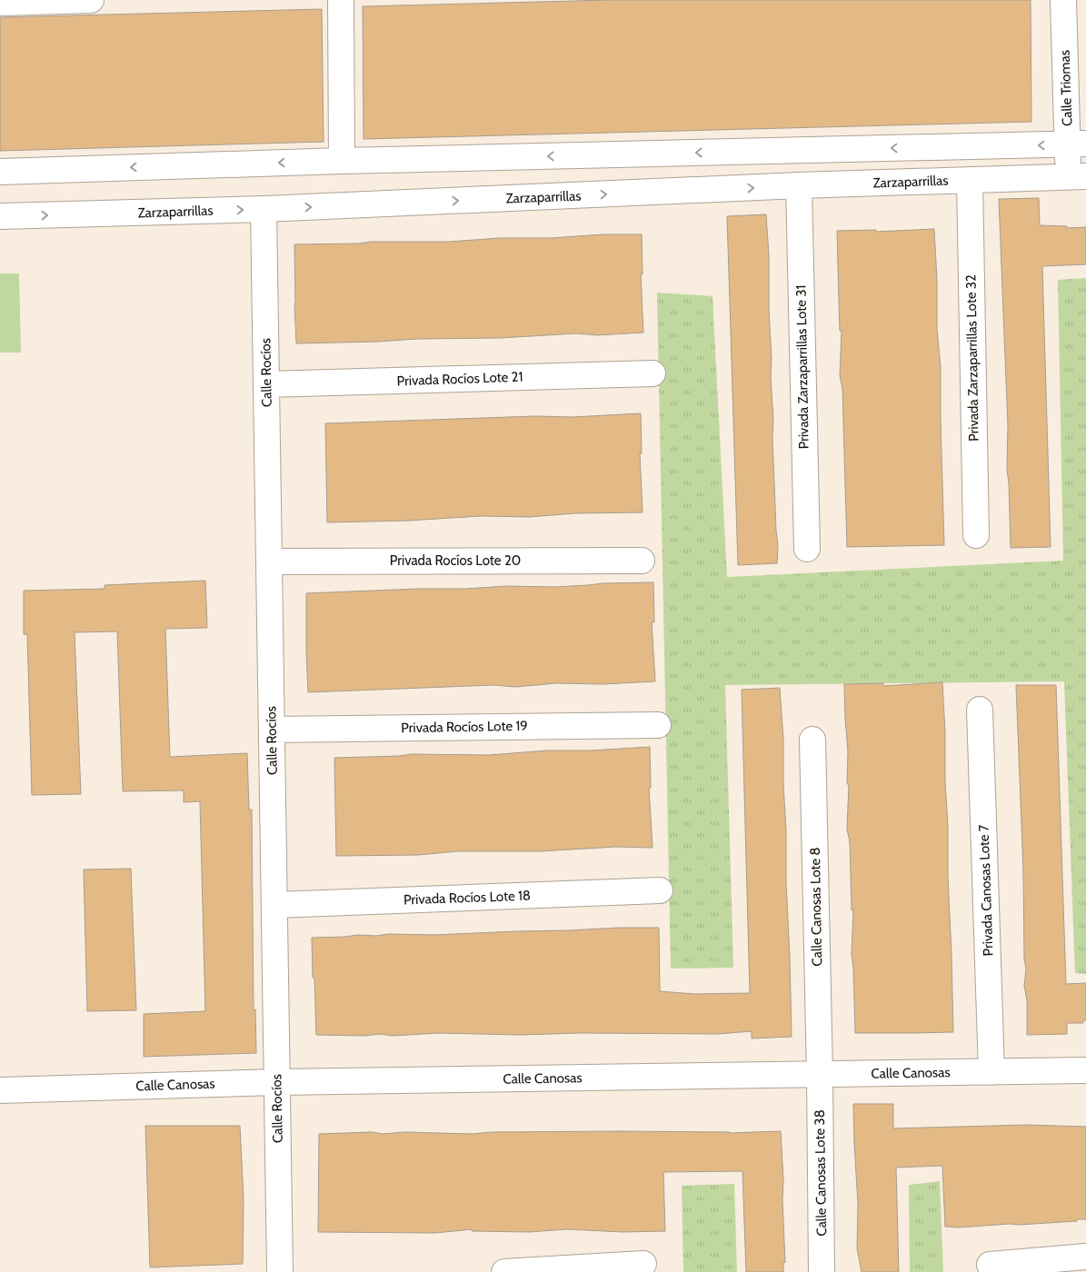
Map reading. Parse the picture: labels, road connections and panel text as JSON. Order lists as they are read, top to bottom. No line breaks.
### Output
{"streets":{"street":["Calle Triomas","Zarzaparrillas","Privada Zarzaparrillas Lote 32","Privada Zarzaparrillas Lote 31","Calle Rocíos","Privada Rocíos Lote 21","Privada Rocíos Lote 20","Privada Rocíos Lote 19","Privada Canosas Lote 7","Privada Rocíos Lote 18","Calle Canosas Lote 8","Calle Canosas","Calle Canosas Lote 38"]},"crossings":[["Calle Triomas","Zarzaparrillas"],["Zarzaparrillas","Privada Zarzaparrillas Lote 32"],["Zarzaparrillas","Privada Zarzaparrillas Lote 31"],["Zarzaparrillas","Calle Rocíos"],["Calle Rocíos","Privada Rocíos Lote 21"],["Calle Rocíos","Privada Rocíos Lote 20"],["Calle Rocíos","Privada Rocíos Lote 19"],["Calle Rocíos","Privada Rocíos Lote 18"],["Calle Rocíos","Calle Canosas"],["Privada Canosas Lote 7","Calle Canosas"],["Calle Canosas Lote 8","Calle Canosas"],["Calle Canosas Lote 8","Calle Canosas Lote 38"],["Calle Canosas","Calle Canosas Lote 38"]]}
